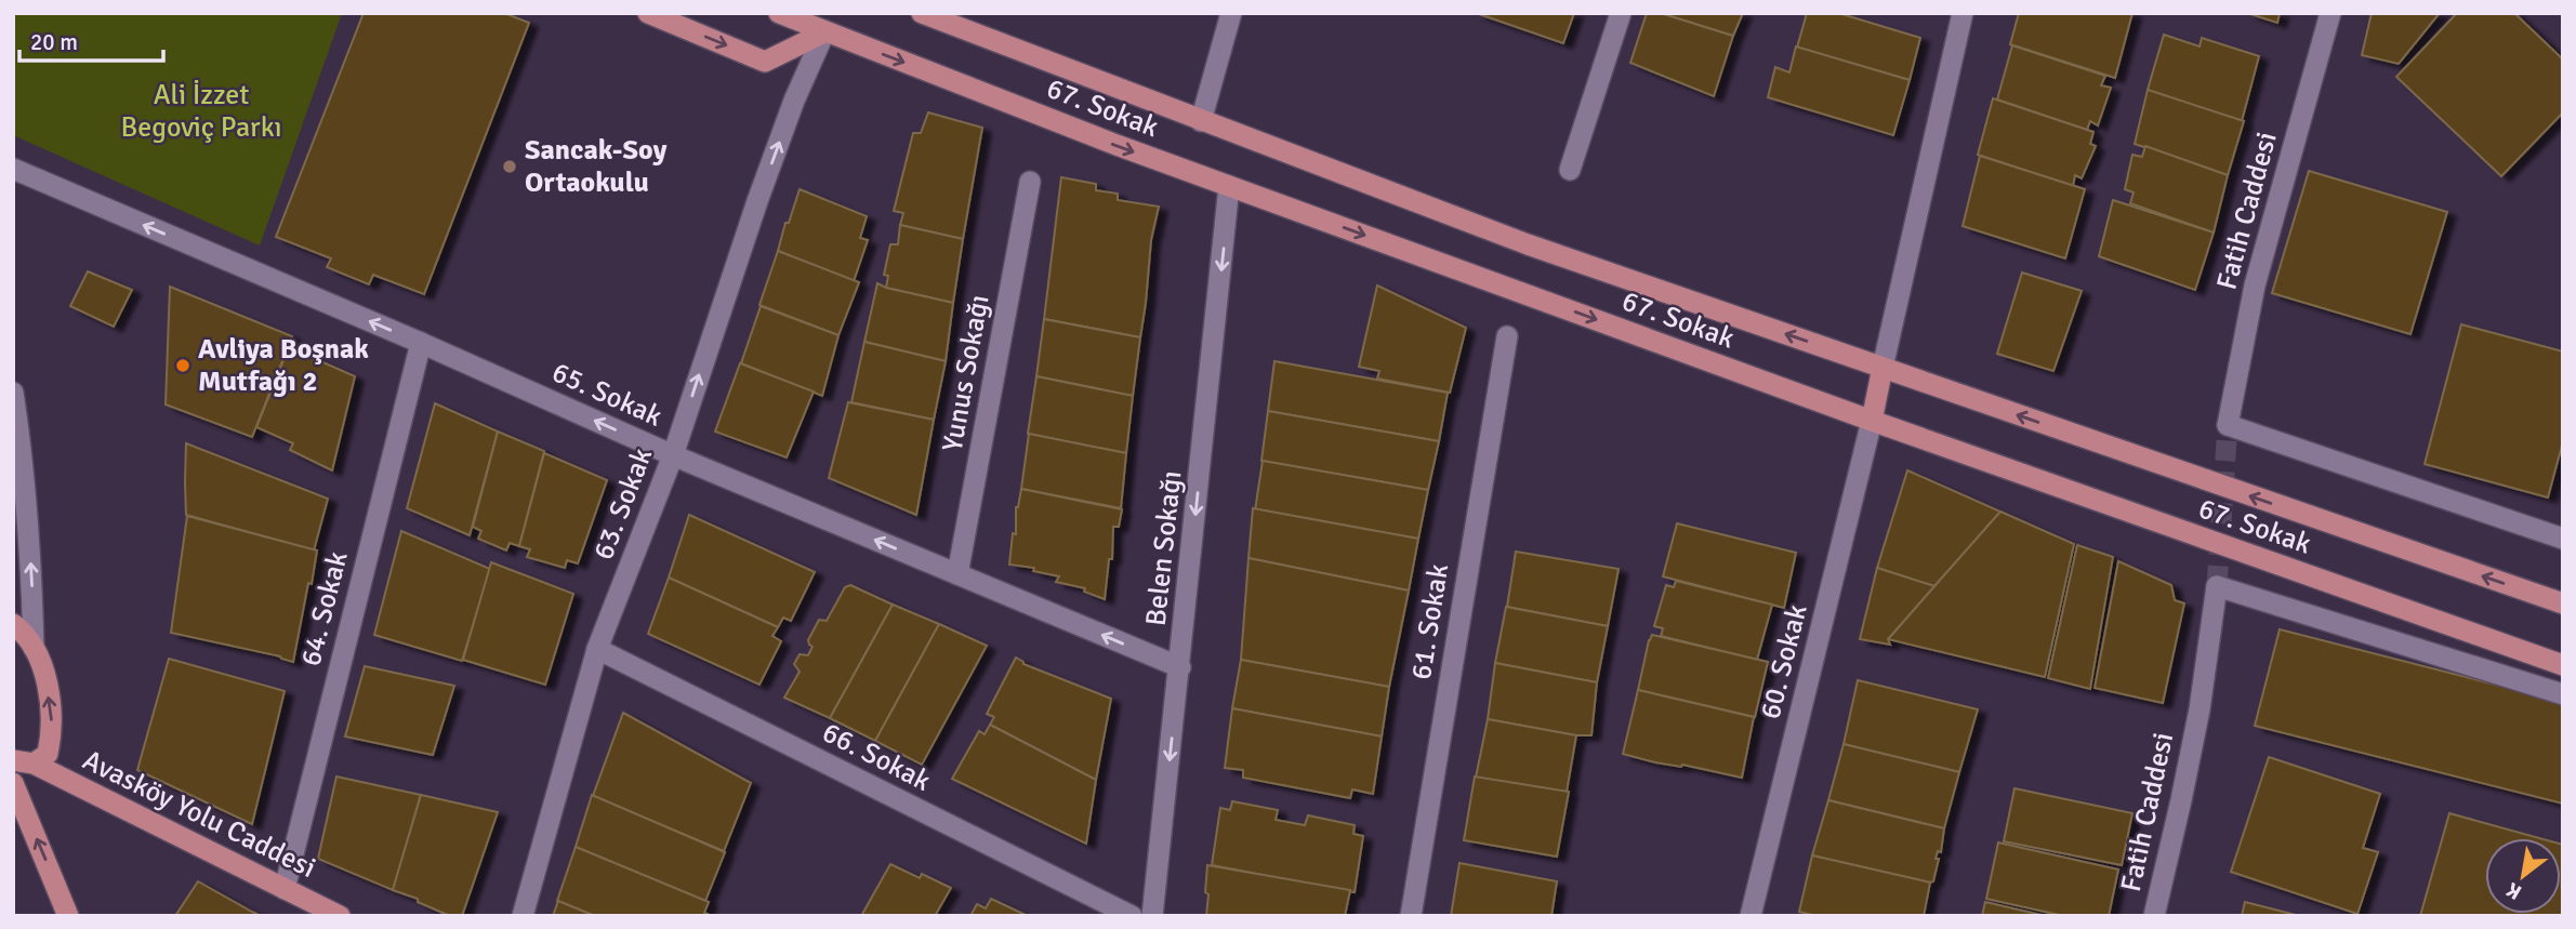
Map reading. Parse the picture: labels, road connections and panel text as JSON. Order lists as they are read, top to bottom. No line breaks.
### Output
{"streets":{"main road":["67. Sokak","Avasköy Yolu Caddesi"],"street":["Fatih Caddesi","Yunus Sokağı","65. Sokak","63. Sokak","Belen Sokağı","64. Sokak","61. Sokak","60. Sokak","66. Sokak"]},"crossings":[["67. Sokak","63. Sokak"],["67. Sokak","Belen Sokağı"],["67. Sokak","60. Sokak"],["Yunus Sokağı","65. Sokak"],["65. Sokak","63. Sokak"],["65. Sokak","Belen Sokağı"],["65. Sokak","64. Sokak"],["63. Sokak","66. Sokak"],["64. Sokak","Avasköy Yolu Caddesi"]],"one_way":["65. Sokak","63. Sokak","Belen Sokağı"],"parks":["Ali İzzet Begoviç Parkı"],"places":["Sancak-Soy Ortaokulu","Avliya Boşnak Mutfağı 2"],"scale_bar":"20 m","north":"bottom left"}
